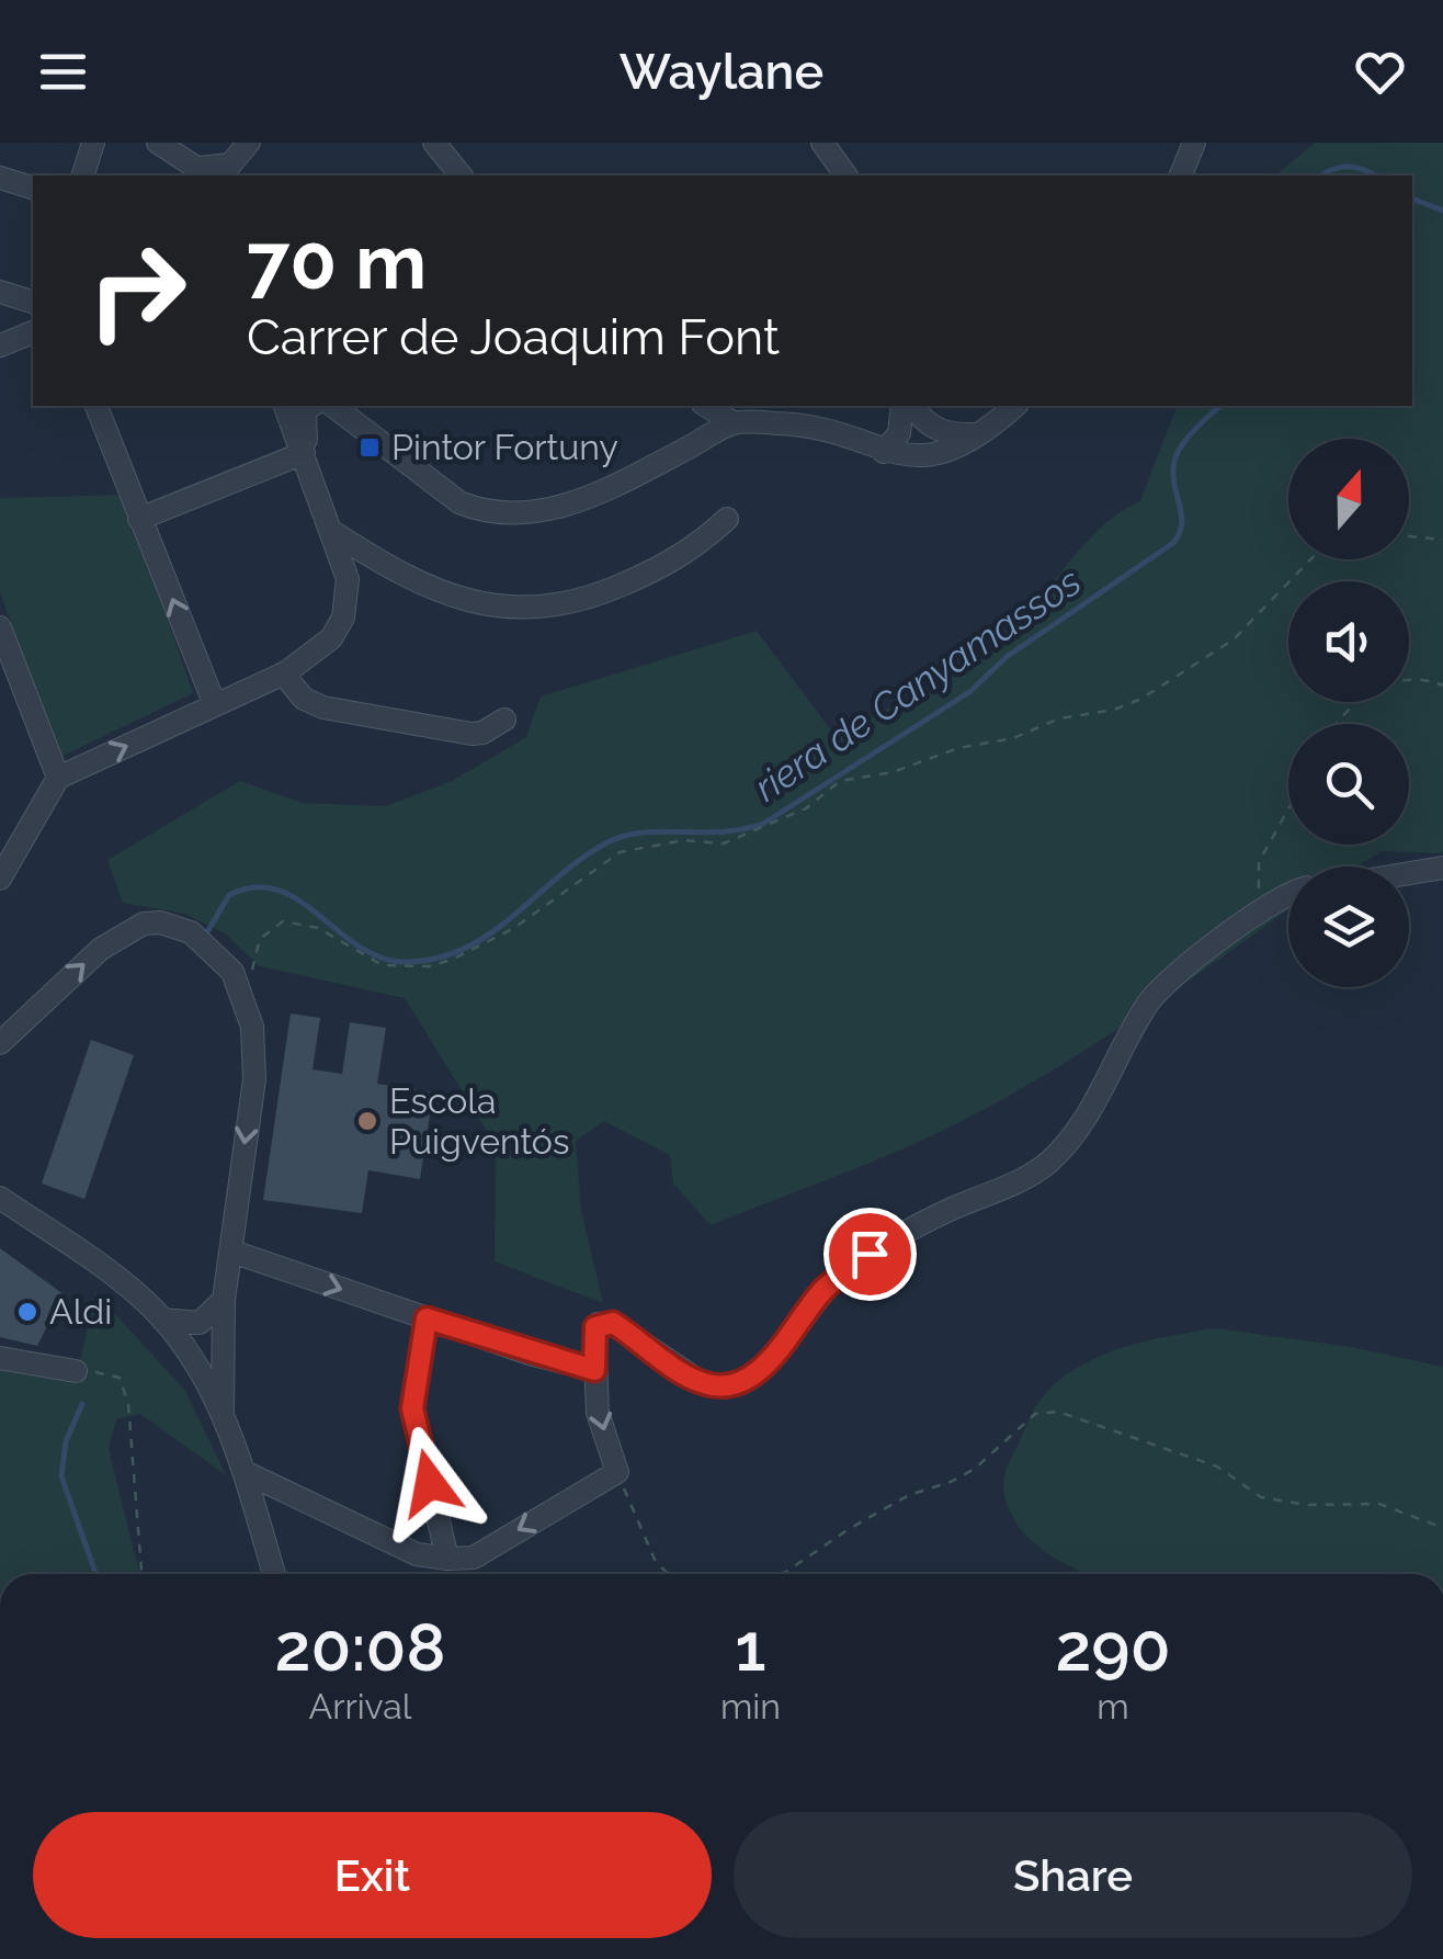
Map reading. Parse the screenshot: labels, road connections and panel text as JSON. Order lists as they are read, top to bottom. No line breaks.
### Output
{"water":["riera de Canyamassos"],"places":{"transit":["Pintor Fortuny"],"other":["Escola Puigventós","Aldi"]},"north":"top","page":{"header":"Waylane","turn":["70 m","Carrer de Joaquim Font"],"eta":["20:08","Arrival","1","min","290","m"],"buttons":["Exit","Share"]}}
